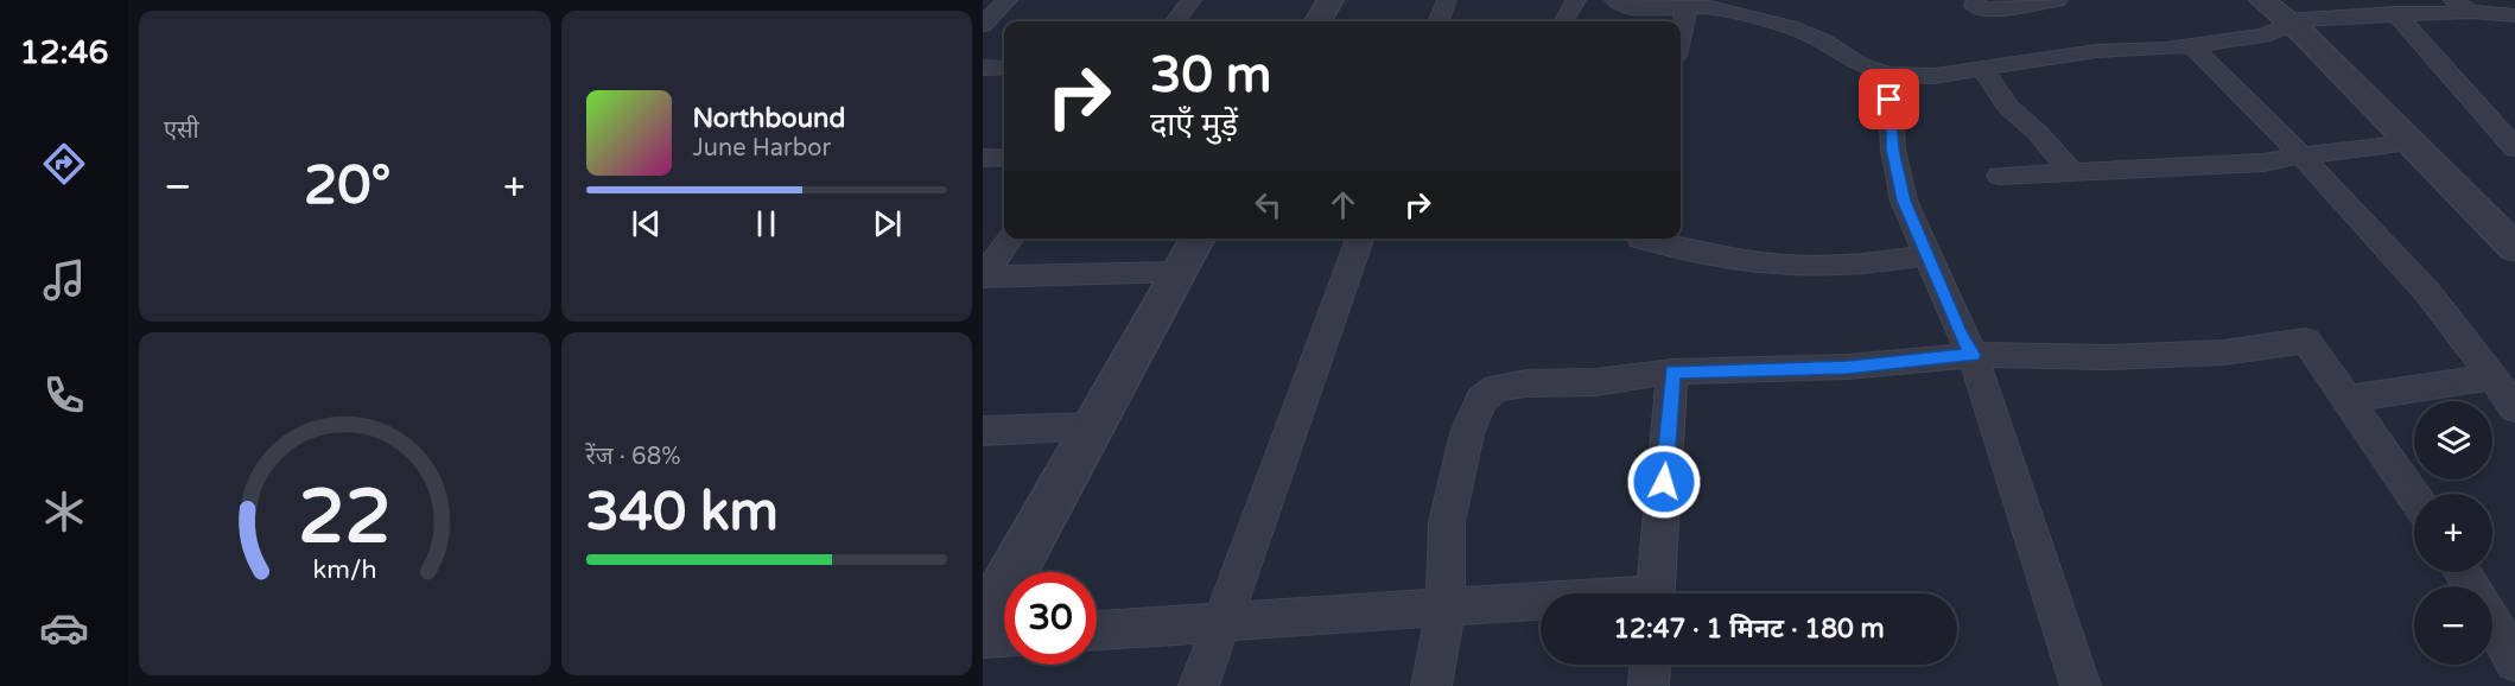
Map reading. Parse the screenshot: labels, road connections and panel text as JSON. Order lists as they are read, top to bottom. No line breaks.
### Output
{"page":{"tabs":"12:46","tile":["एसी",["रेंज · 68%","340 km"]],"turn":["30 m","दाएँ मुड़ें"],"song":["Northbound","June Harbor"],"heat":["−","20°","+"],"map_buttons":["+","−"],"limit":"30","trip":"12:47 · 1 मिनट · 180 m","gauge":["22","km/h"]}}
